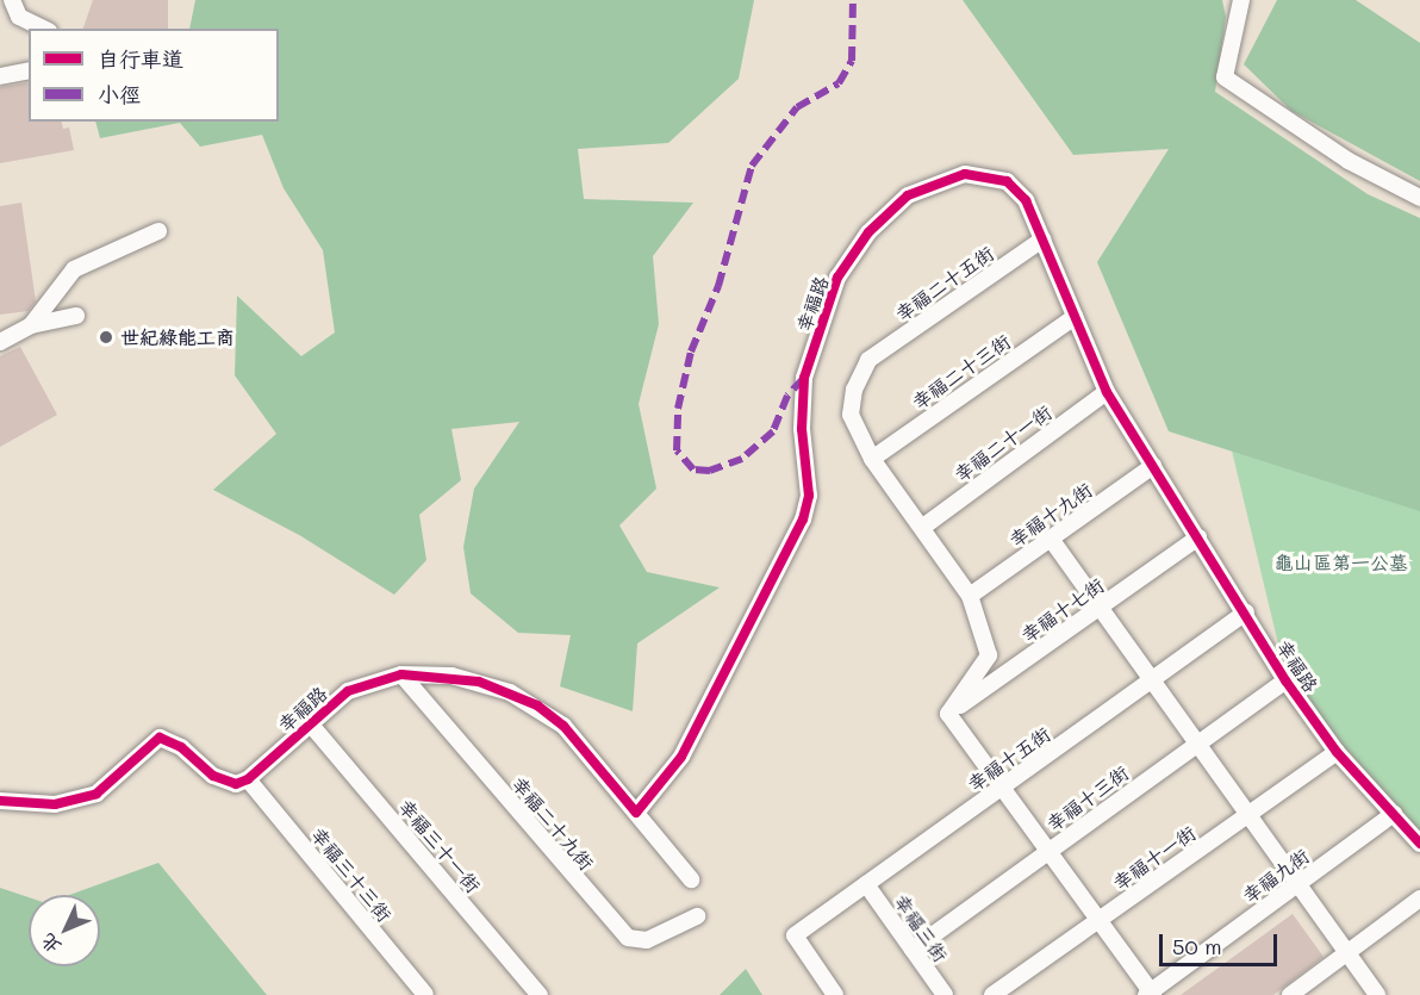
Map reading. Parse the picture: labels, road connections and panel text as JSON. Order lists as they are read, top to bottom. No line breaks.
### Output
{"streets":{"street":["幸福二十五街","幸福路","幸福二十三街","幸福二十一街","幸福十九街","幸福十七街","幸福十五街","幸福十三街","幸福二十九街","幸福三十一街","幸福十一街","幸福三十三街","幸福九街","幸福三街"]},"crossings":[["幸福二十五街","幸福路"],["幸福二十五街","幸福二十三街"],["幸福路","幸福二十三街"],["幸福路","幸福二十一街"],["幸福路","幸福十九街"],["幸福路","幸福十七街"],["幸福路","幸福十五街"],["幸福路","幸福十三街"],["幸福路","幸福二十九街"],["幸福路","幸福三十一街"],["幸福路","幸福十一街"],["幸福路","幸福三十三街"],["幸福路","幸福九街"],["幸福十五街","幸福三街"],["幸福十三街","幸福三街"]],"parks":["龜山區第一公墓"],"places":["世紀綠能工商"],"legend":["自行車道","小徑"],"scale_bar":"50 m","north":"bottom left"}
